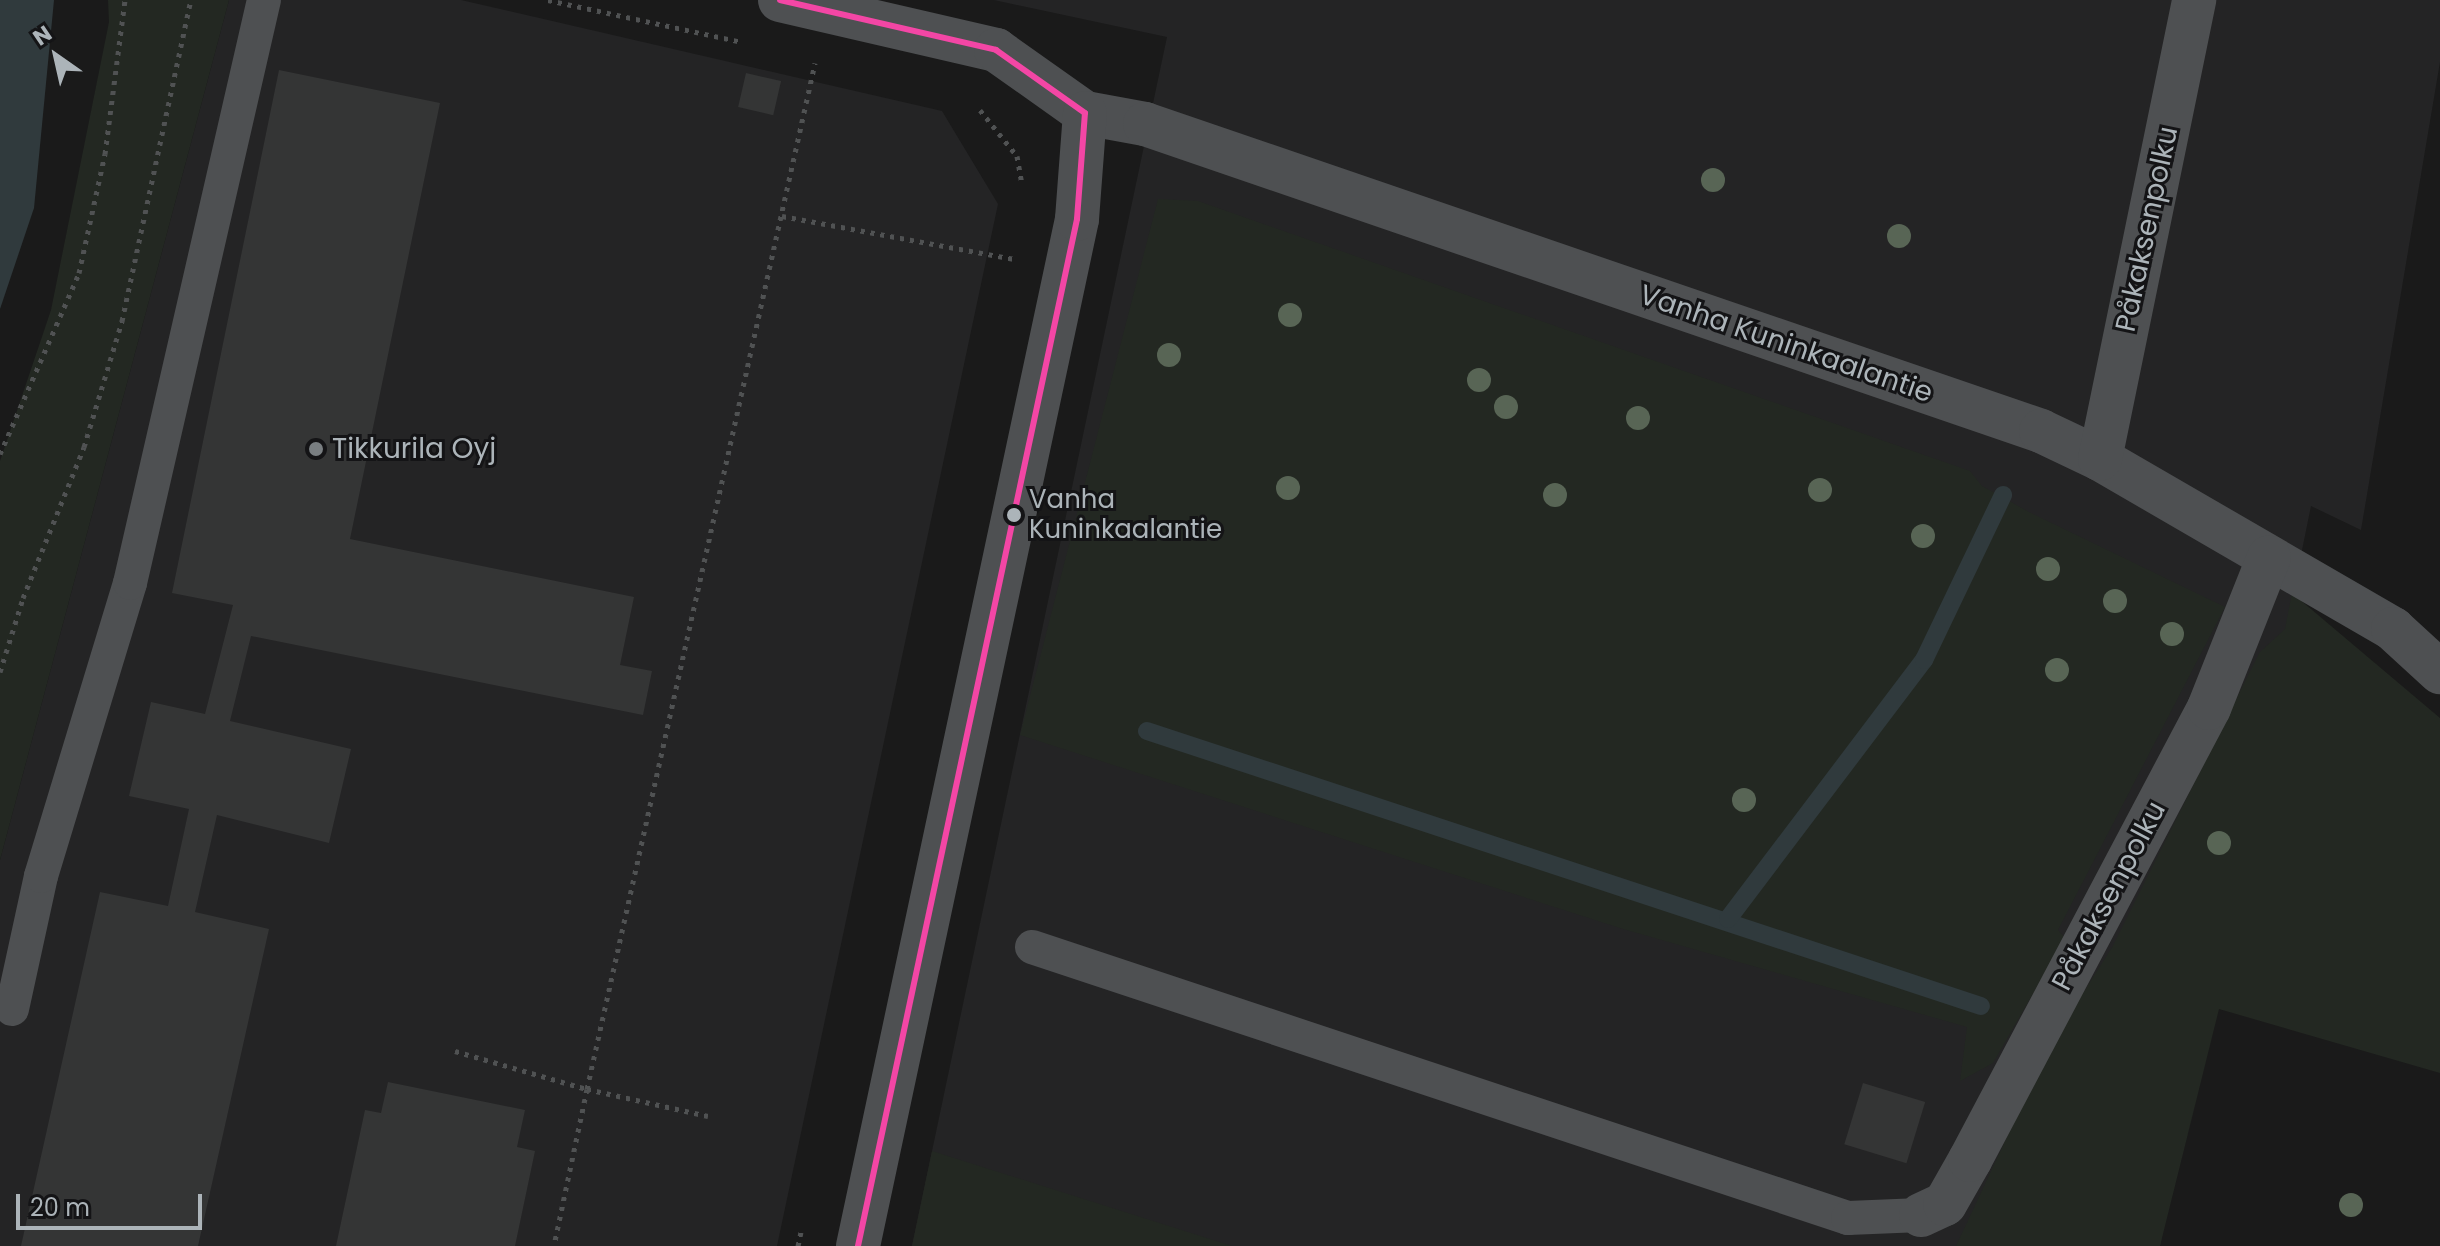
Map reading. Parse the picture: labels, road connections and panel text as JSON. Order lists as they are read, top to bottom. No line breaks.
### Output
{"streets":{"street":["Påkaksenpolku","Vanha Kuninkaalantie"]},"crossings":[["Påkaksenpolku","Vanha Kuninkaalantie"]],"places":["Tikkurila Oyj","Vanha Kuninkaalantie"],"scale_bar":"20 m","north":"top left"}
